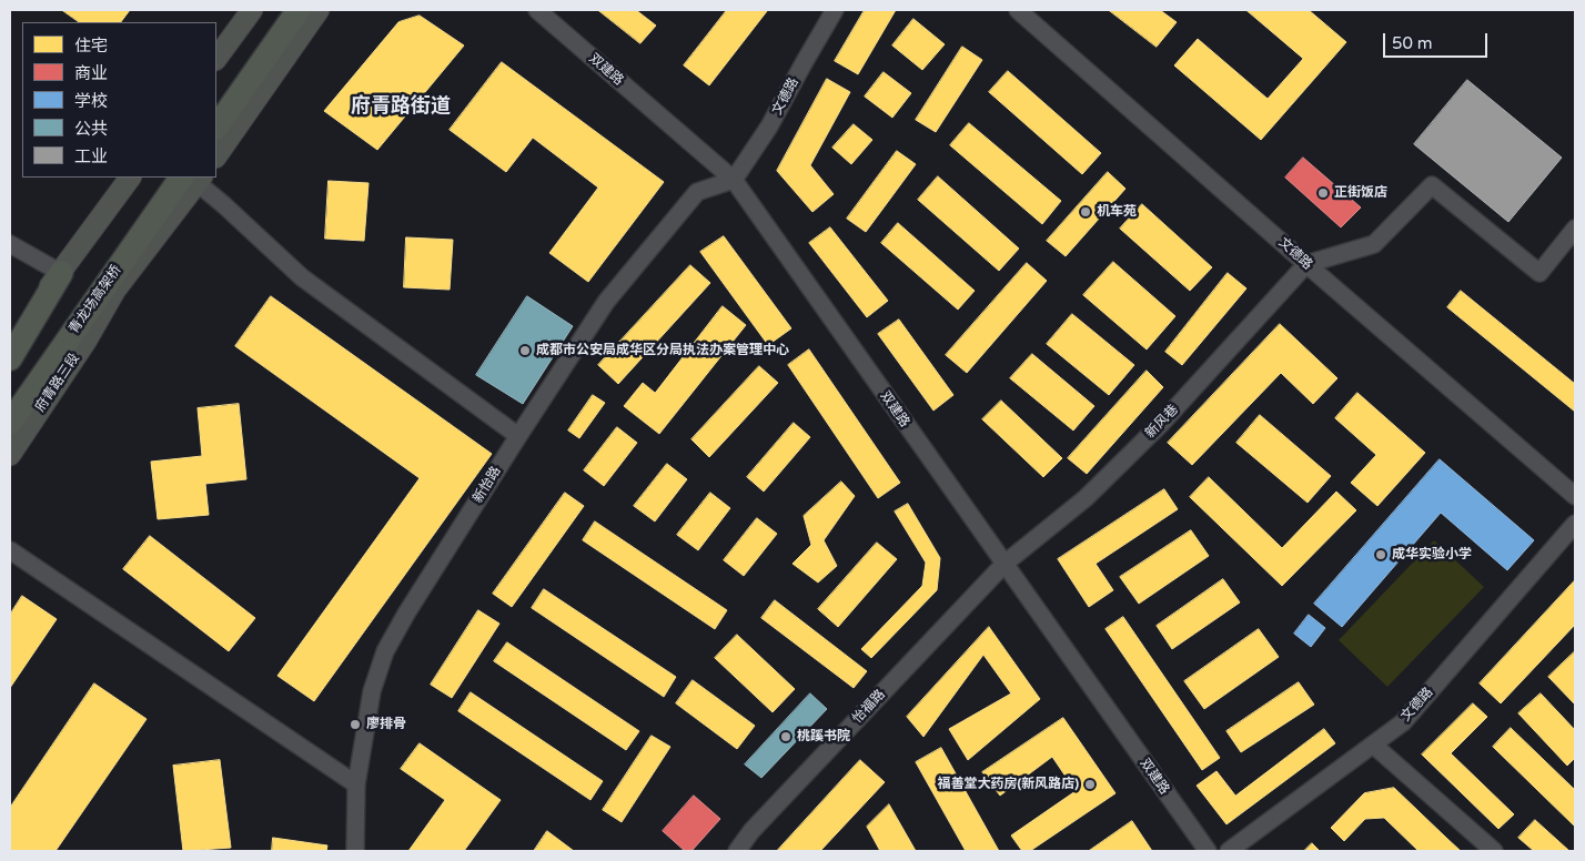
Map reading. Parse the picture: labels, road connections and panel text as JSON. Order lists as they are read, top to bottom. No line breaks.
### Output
{"streets":{"highway":["青龙场高架桥"],"main road":["府青路三段"],"street":["双建路","文德路","新风巷","新怡路","怡福路"]},"crossings":[["双建路","文德路"],["双建路","新风巷"],["双建路","新怡路"],["双建路","怡福路"],["文德路","新风巷"],["文德路","新怡路"],["青龙场高架桥","府青路三段"],["新风巷","怡福路"]],"districts":["府青路街道"],"places":["正街饭店","机车苑","成都市公安局成华区分局执法办案管理中心","成华实验小学","廖排骨","桃蹊书院","福善堂大药房(新风路店)"],"legend":["住宅","商业","学校","公共","工业"],"scale_bar":"50 m"}
